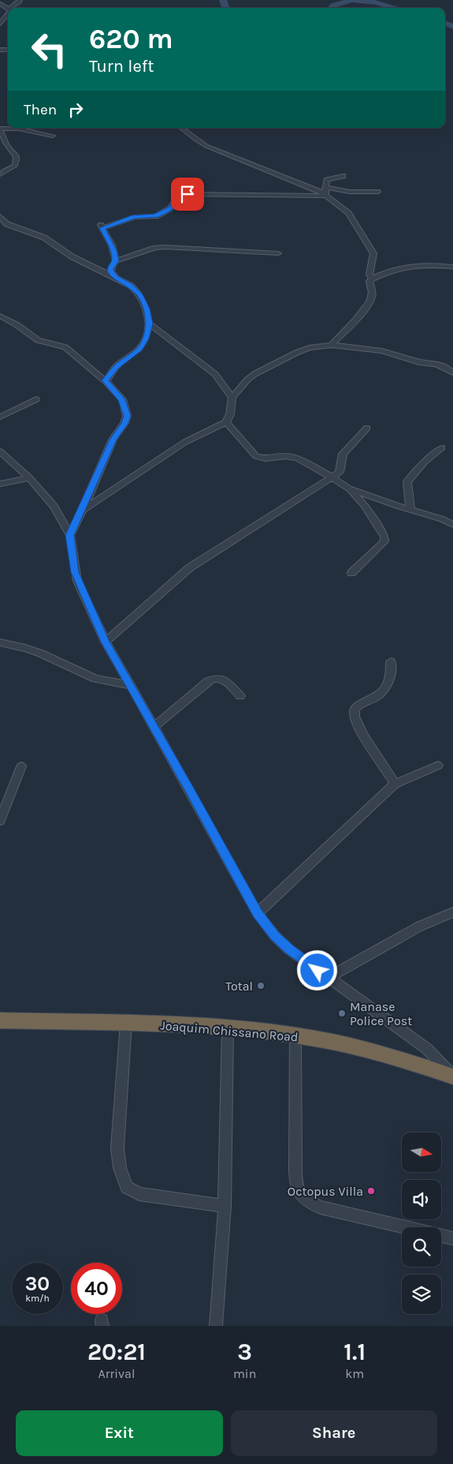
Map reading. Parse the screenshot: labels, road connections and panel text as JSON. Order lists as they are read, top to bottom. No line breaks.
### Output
{"streets":{"highway":["Joaquim Chissano Road"]},"places":["Total","Manase Police Post","Octopus Villa"],"north":"right","page":{"turn":["620 m","Turn left"],"then":"Then","speed":"30 km/h","limit":"40","eta":["20:21","Arrival","3","min","1.1","km"],"buttons":["Exit","Share"]}}
